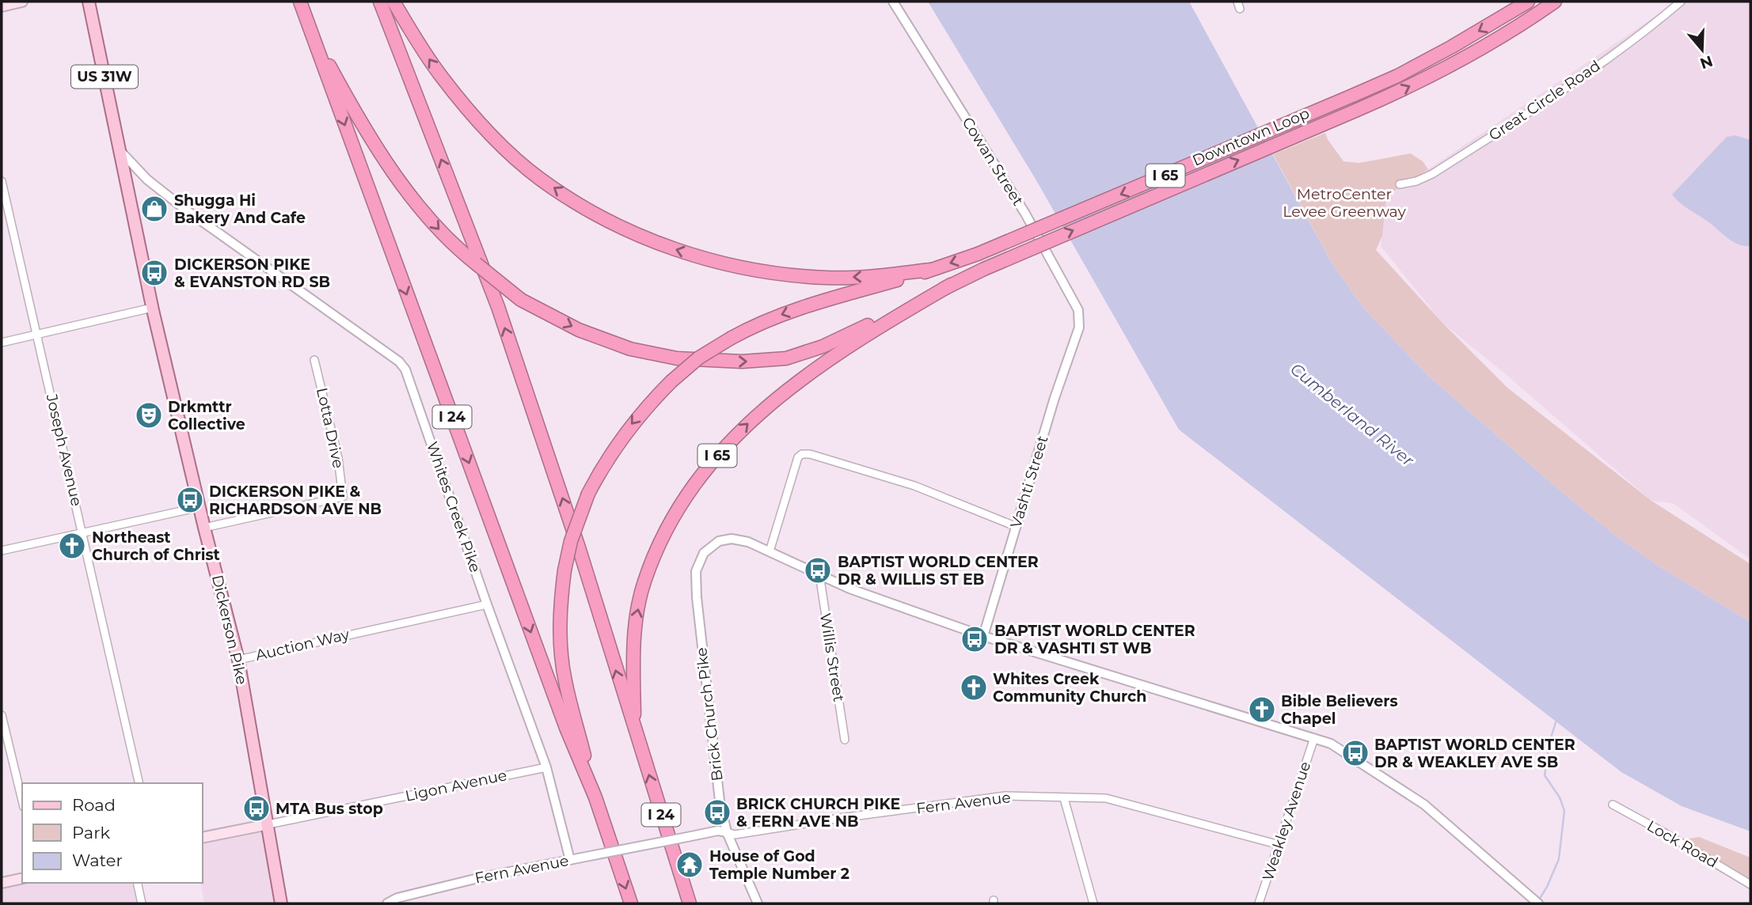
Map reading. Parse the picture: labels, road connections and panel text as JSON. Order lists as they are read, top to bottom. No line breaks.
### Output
{"streets":{"highway":["Downtown Loop","I 65","I 24"],"main road":["US 31W","Dickerson Pike"],"street":["Great Circle Road","Cowan Street","Lotta Drive","Joseph Avenue","Vashti Street","Whites Creek Pike","Auction Way","Willis Street","Brick Church Pike","Ligon Avenue","Fern Avenue","Weakley Avenue","Lock Road"]},"crossings":[["Downtown Loop","I 65"],["Cowan Street","Vashti Street"],["I 65","I 24"],["Lotta Drive","Dickerson Pike"],["Whites Creek Pike","Dickerson Pike"],["Whites Creek Pike","Auction Way"],["Whites Creek Pike","Ligon Avenue"],["Whites Creek Pike","Fern Avenue"],["Dickerson Pike","Auction Way"],["Dickerson Pike","Ligon Avenue"],["Brick Church Pike","Fern Avenue"],["Fern Avenue","Weakley Avenue"]],"water":["Cumberland River"],"parks":["MetroCenter Levee Greenway"],"places":{"shop":["Shugga Hi Bakery And Cafe"],"bus stop":["DICKERSON PIKE & EVANSTON RD SB","DICKERSON PIKE & RICHARDSON AVE NB","BAPTIST WORLD CENTER DR & WILLIS ST EB","BAPTIST WORLD CENTER DR & VASHTI ST WB","BAPTIST WORLD CENTER DR & WEAKLEY AVE SB","MTA Bus stop","BRICK CHURCH PIKE & FERN AVE NB"],"theatre":["Drkmttr Collective"],"church":["Northeast Church of Christ","Whites Creek Community Church","Bible Believers Chapel"],"temple":["House of God Temple Number 2"]},"legend":["Road","Park","Water"],"north":"bottom"}
